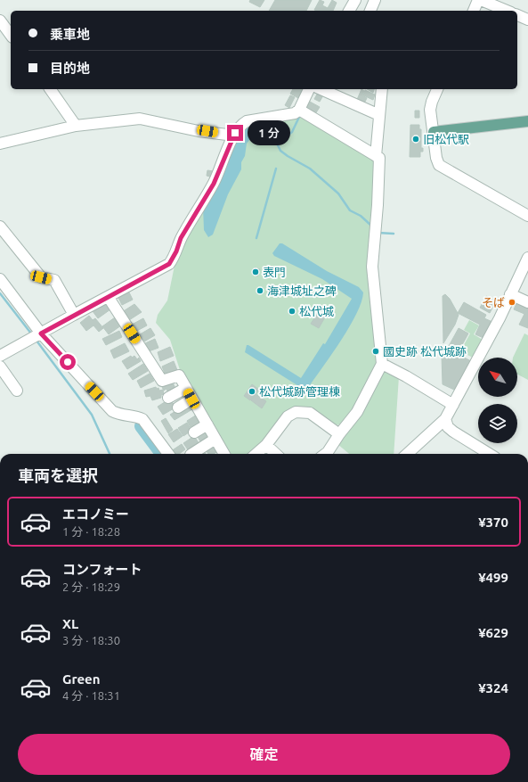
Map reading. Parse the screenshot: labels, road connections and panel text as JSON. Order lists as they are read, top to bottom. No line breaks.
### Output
{"places":["旧松代駅","表門","海津城址之碑","そば","松代城","國史跡 松代城跡","松代城跡管理棟"],"north":"top left","page":{"banner":["乗車地","目的地"],"bubble":"1 分","heading":"車両を選択","list":[{"name":"エコノミー","note":"1 分 · 18:28","value":"¥370"},{"name":"コンフォート","note":"2 分 · 18:29","value":"¥499"},{"name":"XL","note":"3 分 · 18:30","value":"¥629"},{"name":"Green","note":"4 分 · 18:31","value":"¥324"}],"buttons":"確定"}}
